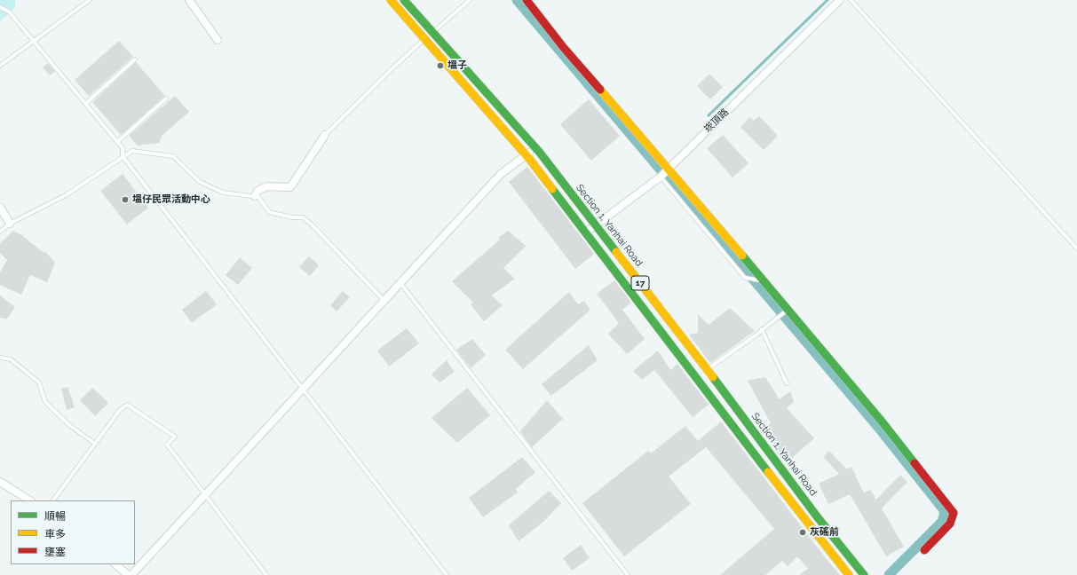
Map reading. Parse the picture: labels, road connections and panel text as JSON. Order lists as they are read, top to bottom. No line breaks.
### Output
{"streets":{"main road":["Section 1, Yanhai Road","17"],"street":["崁頂路"]},"crossings":[["崁頂路","Section 1, Yanhai Road"],["崁頂路","17"]],"places":["塭子","塭仔民眾活動中心","灰磘前"],"legend":["順暢","車多","壅塞"]}
